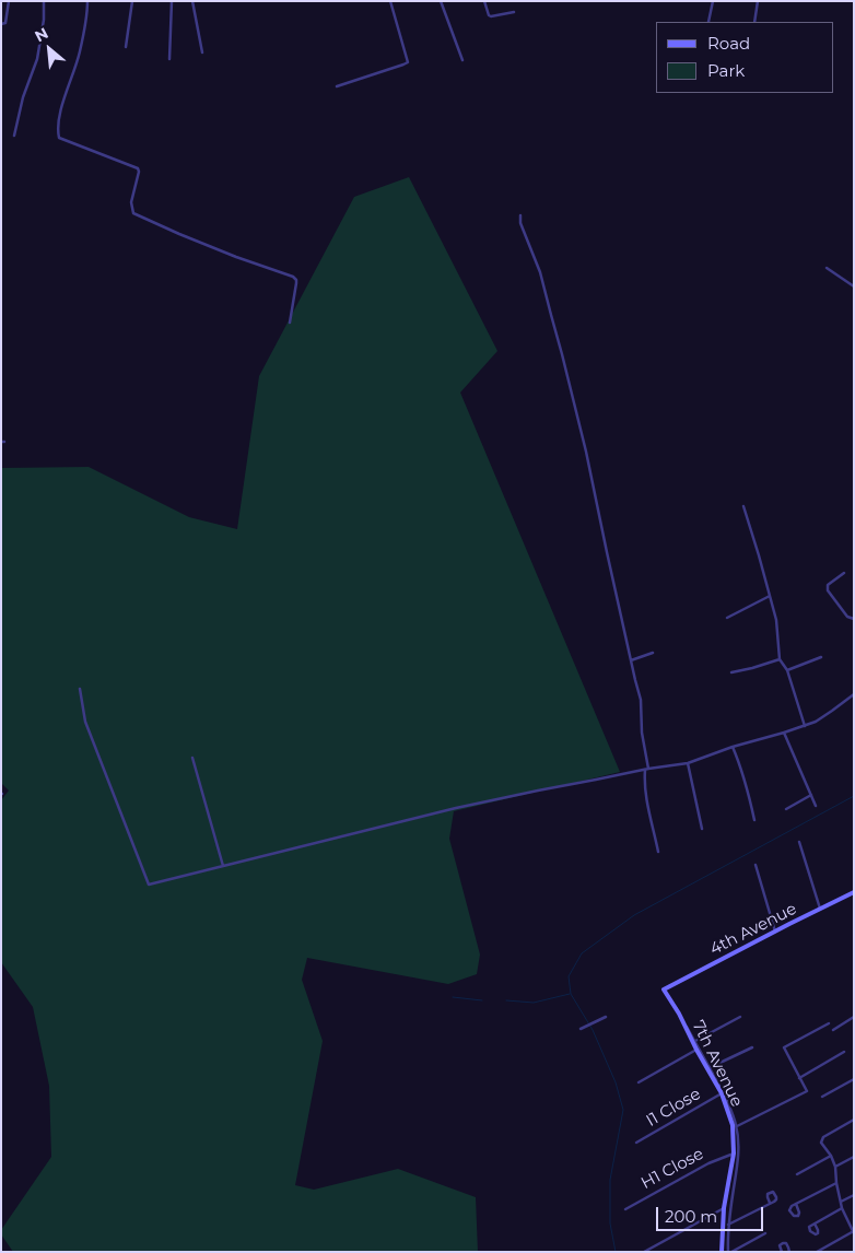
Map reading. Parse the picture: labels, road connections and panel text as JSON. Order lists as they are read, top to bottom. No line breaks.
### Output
{"streets":{"main road":["4th Avenue","7th Avenue"],"street":["I1 Close","H1 Close"]},"crossings":[["4th Avenue","7th Avenue"],["7th Avenue","I1 Close"],["7th Avenue","H1 Close"]],"legend":["Road","Park"],"scale_bar":"200 m","north":"top left"}
